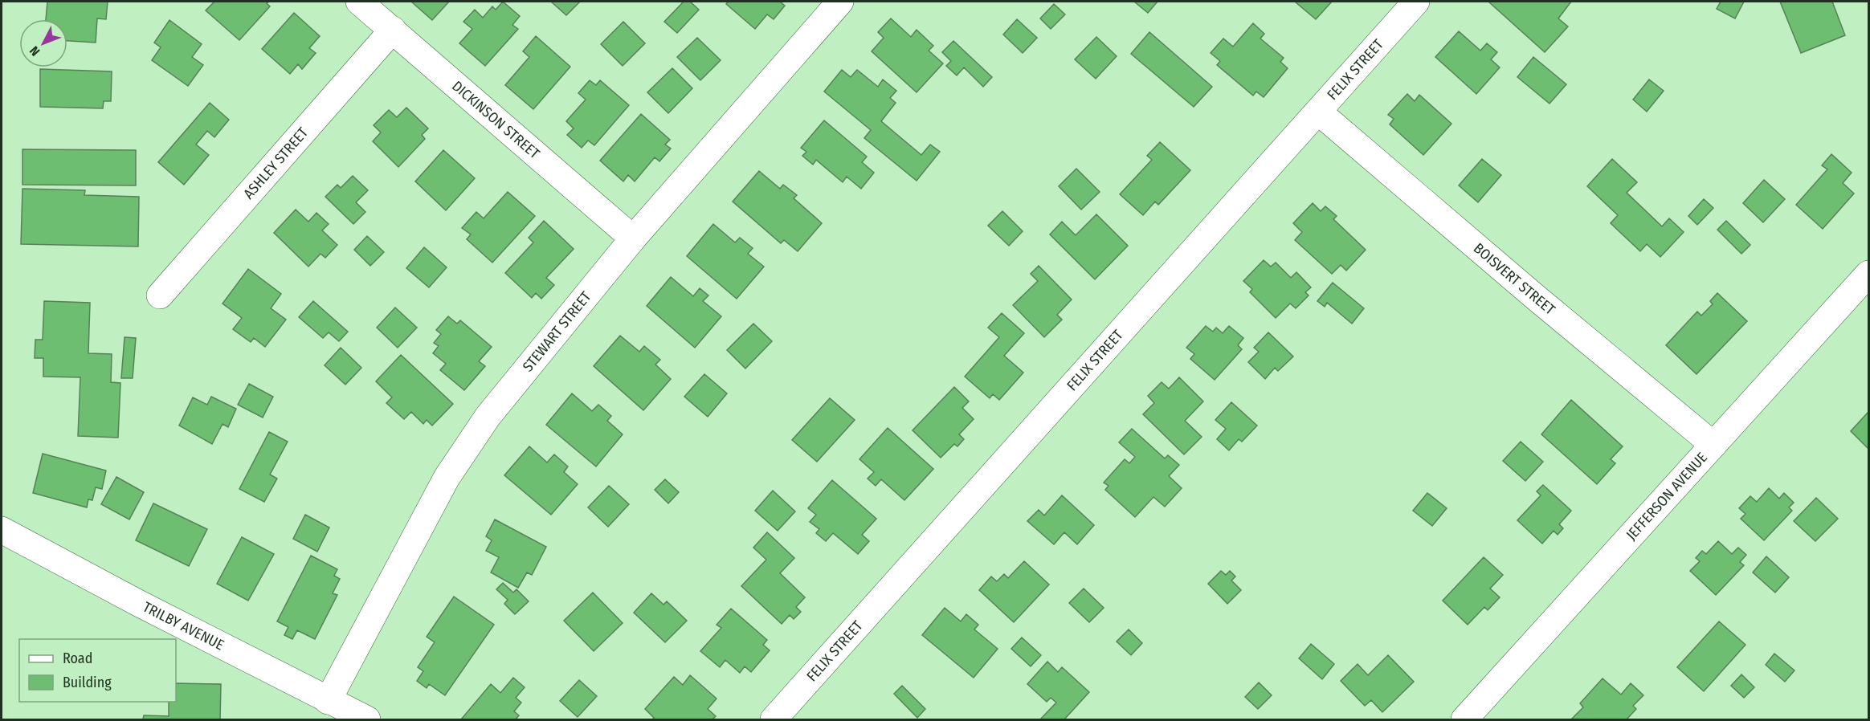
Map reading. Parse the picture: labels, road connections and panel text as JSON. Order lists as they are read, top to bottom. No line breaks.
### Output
{"streets":{"street":["FELIX STREET","DICKINSON STREET","ASHLEY STREET","BOISVERT STREET","STEWART STREET","JEFFERSON AVENUE","TRILBY AVENUE"]},"crossings":[["FELIX STREET","BOISVERT STREET"],["DICKINSON STREET","ASHLEY STREET"],["DICKINSON STREET","STEWART STREET"],["BOISVERT STREET","JEFFERSON AVENUE"],["STEWART STREET","TRILBY AVENUE"]],"legend":["Road","Building"],"north":"bottom left"}
